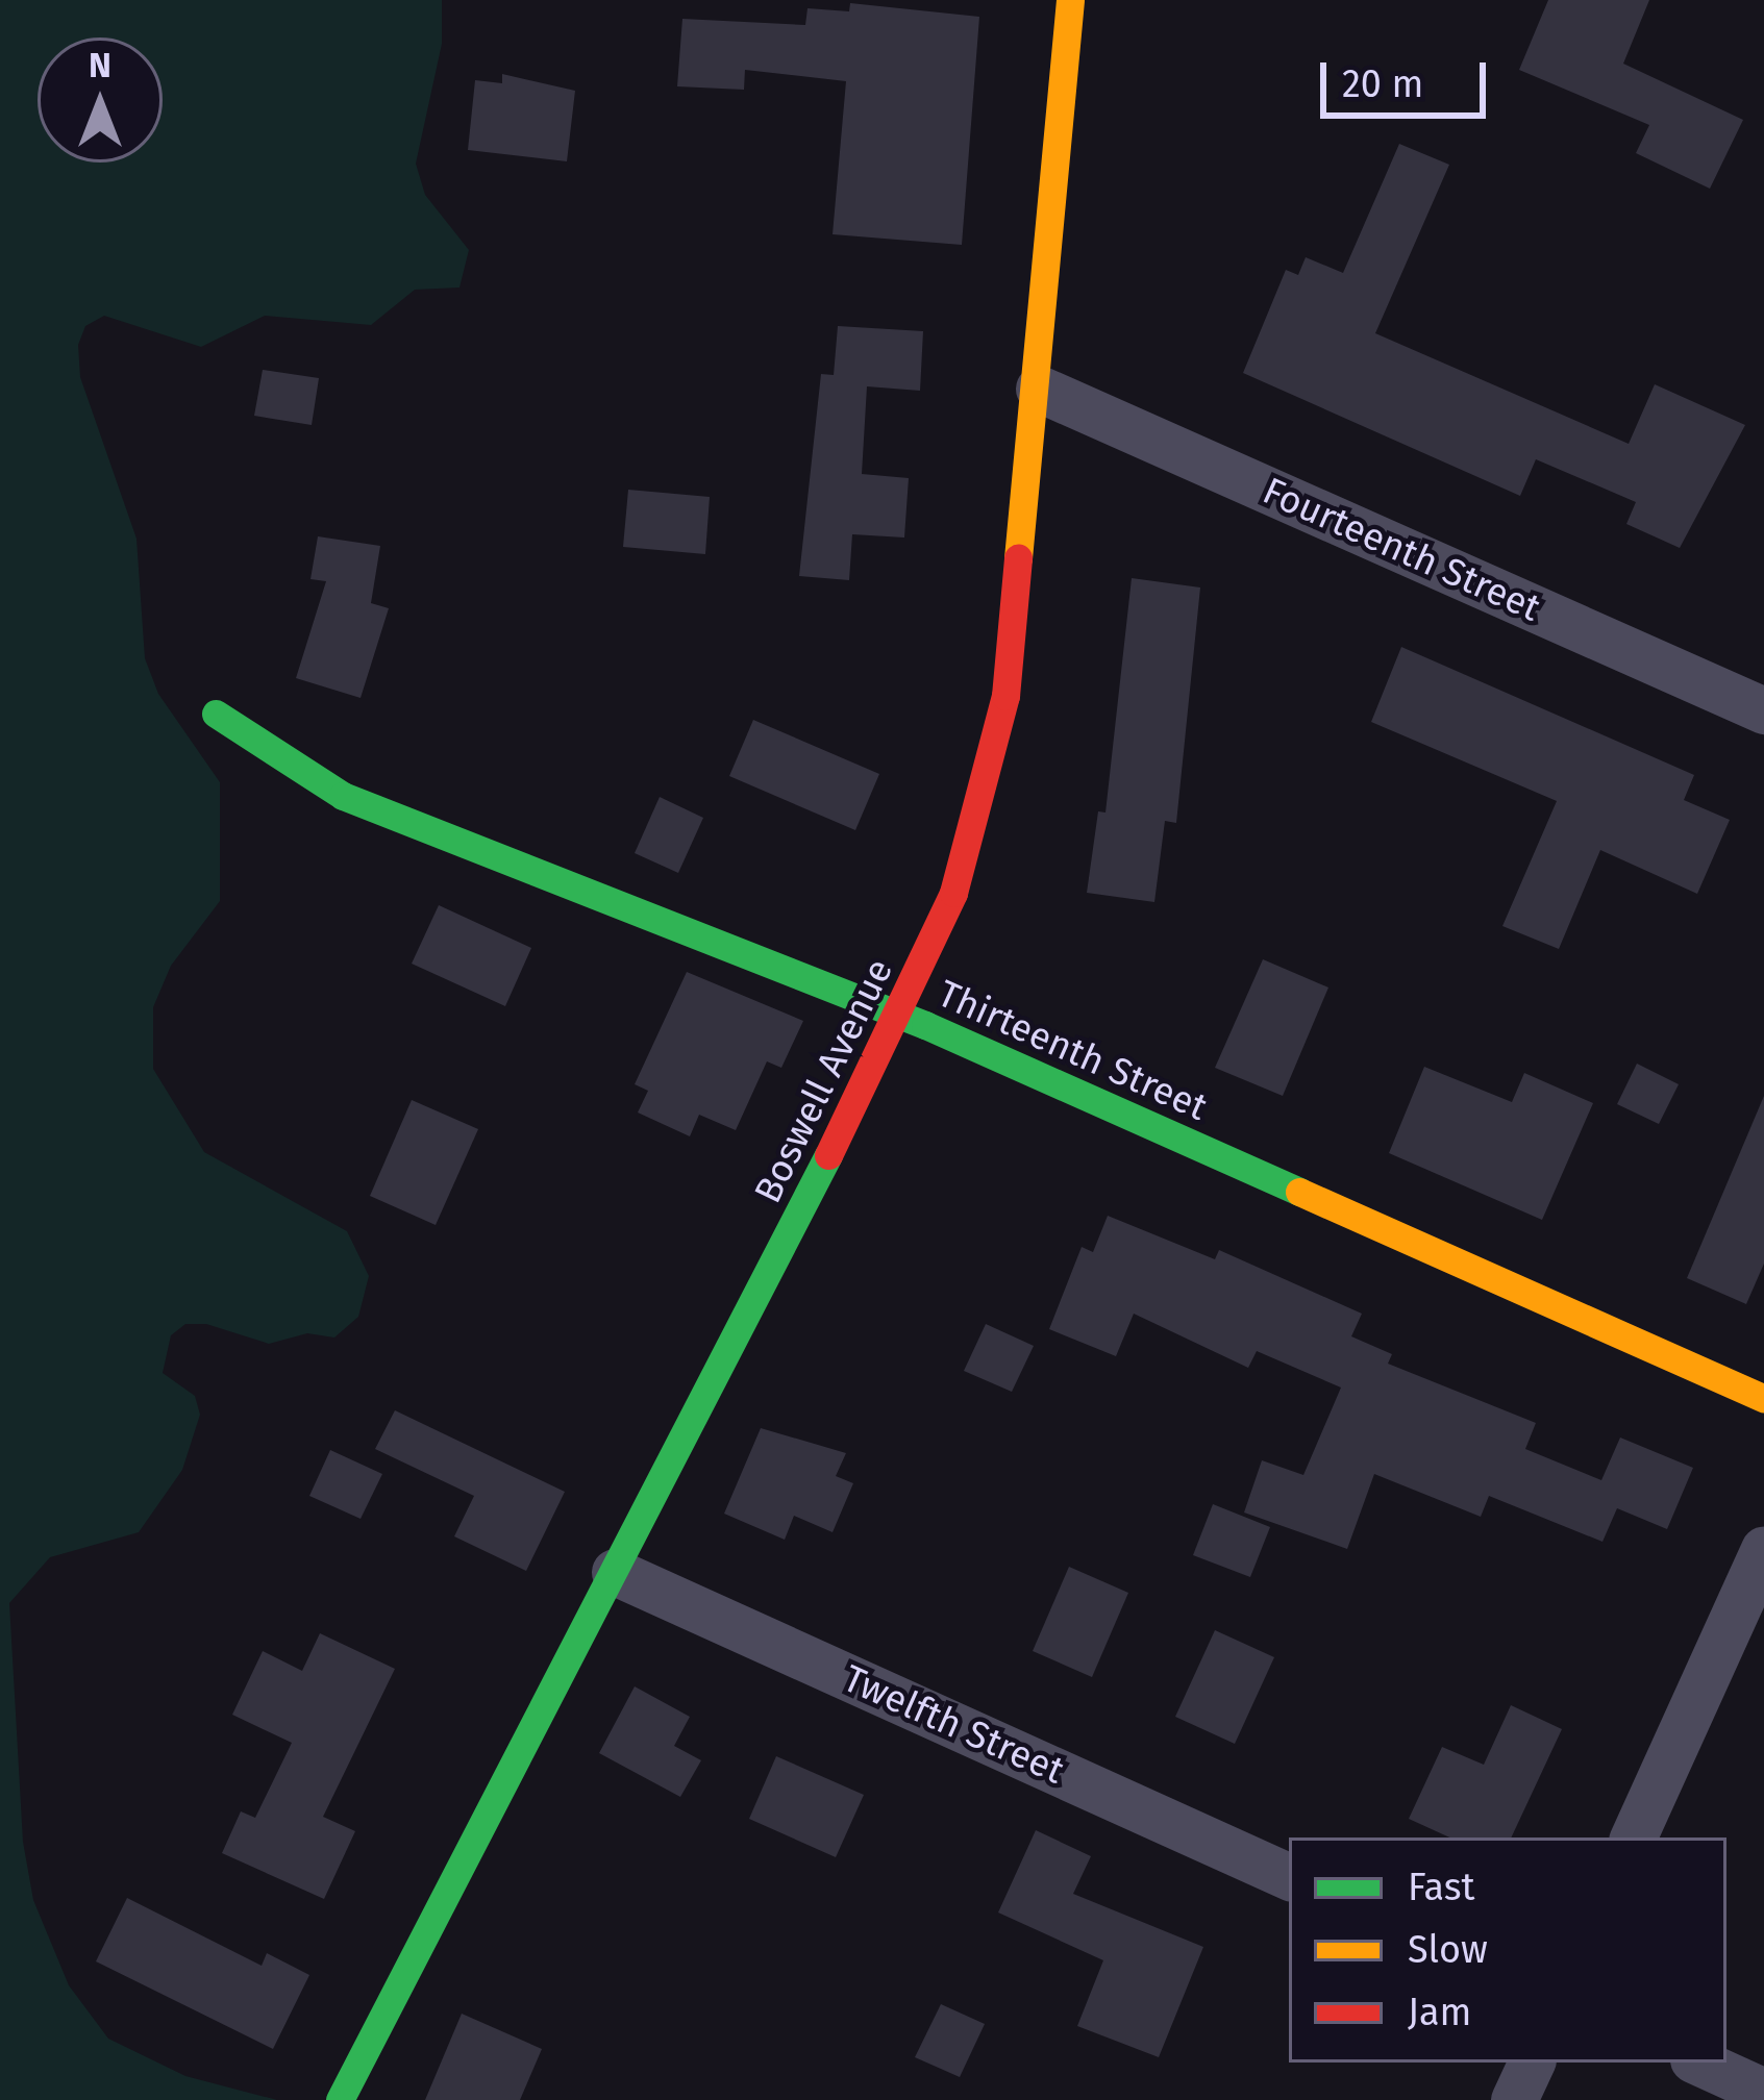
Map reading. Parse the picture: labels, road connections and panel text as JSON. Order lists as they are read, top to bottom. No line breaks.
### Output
{"streets":{"street":["Fourteenth Street","Thirteenth Street","Boswell Avenue","Twelfth Street"]},"crossings":[["Fourteenth Street","Boswell Avenue"],["Thirteenth Street","Boswell Avenue"],["Boswell Avenue","Twelfth Street"]],"legend":["Fast","Slow","Jam"],"scale_bar":"20 m","north":"top"}
